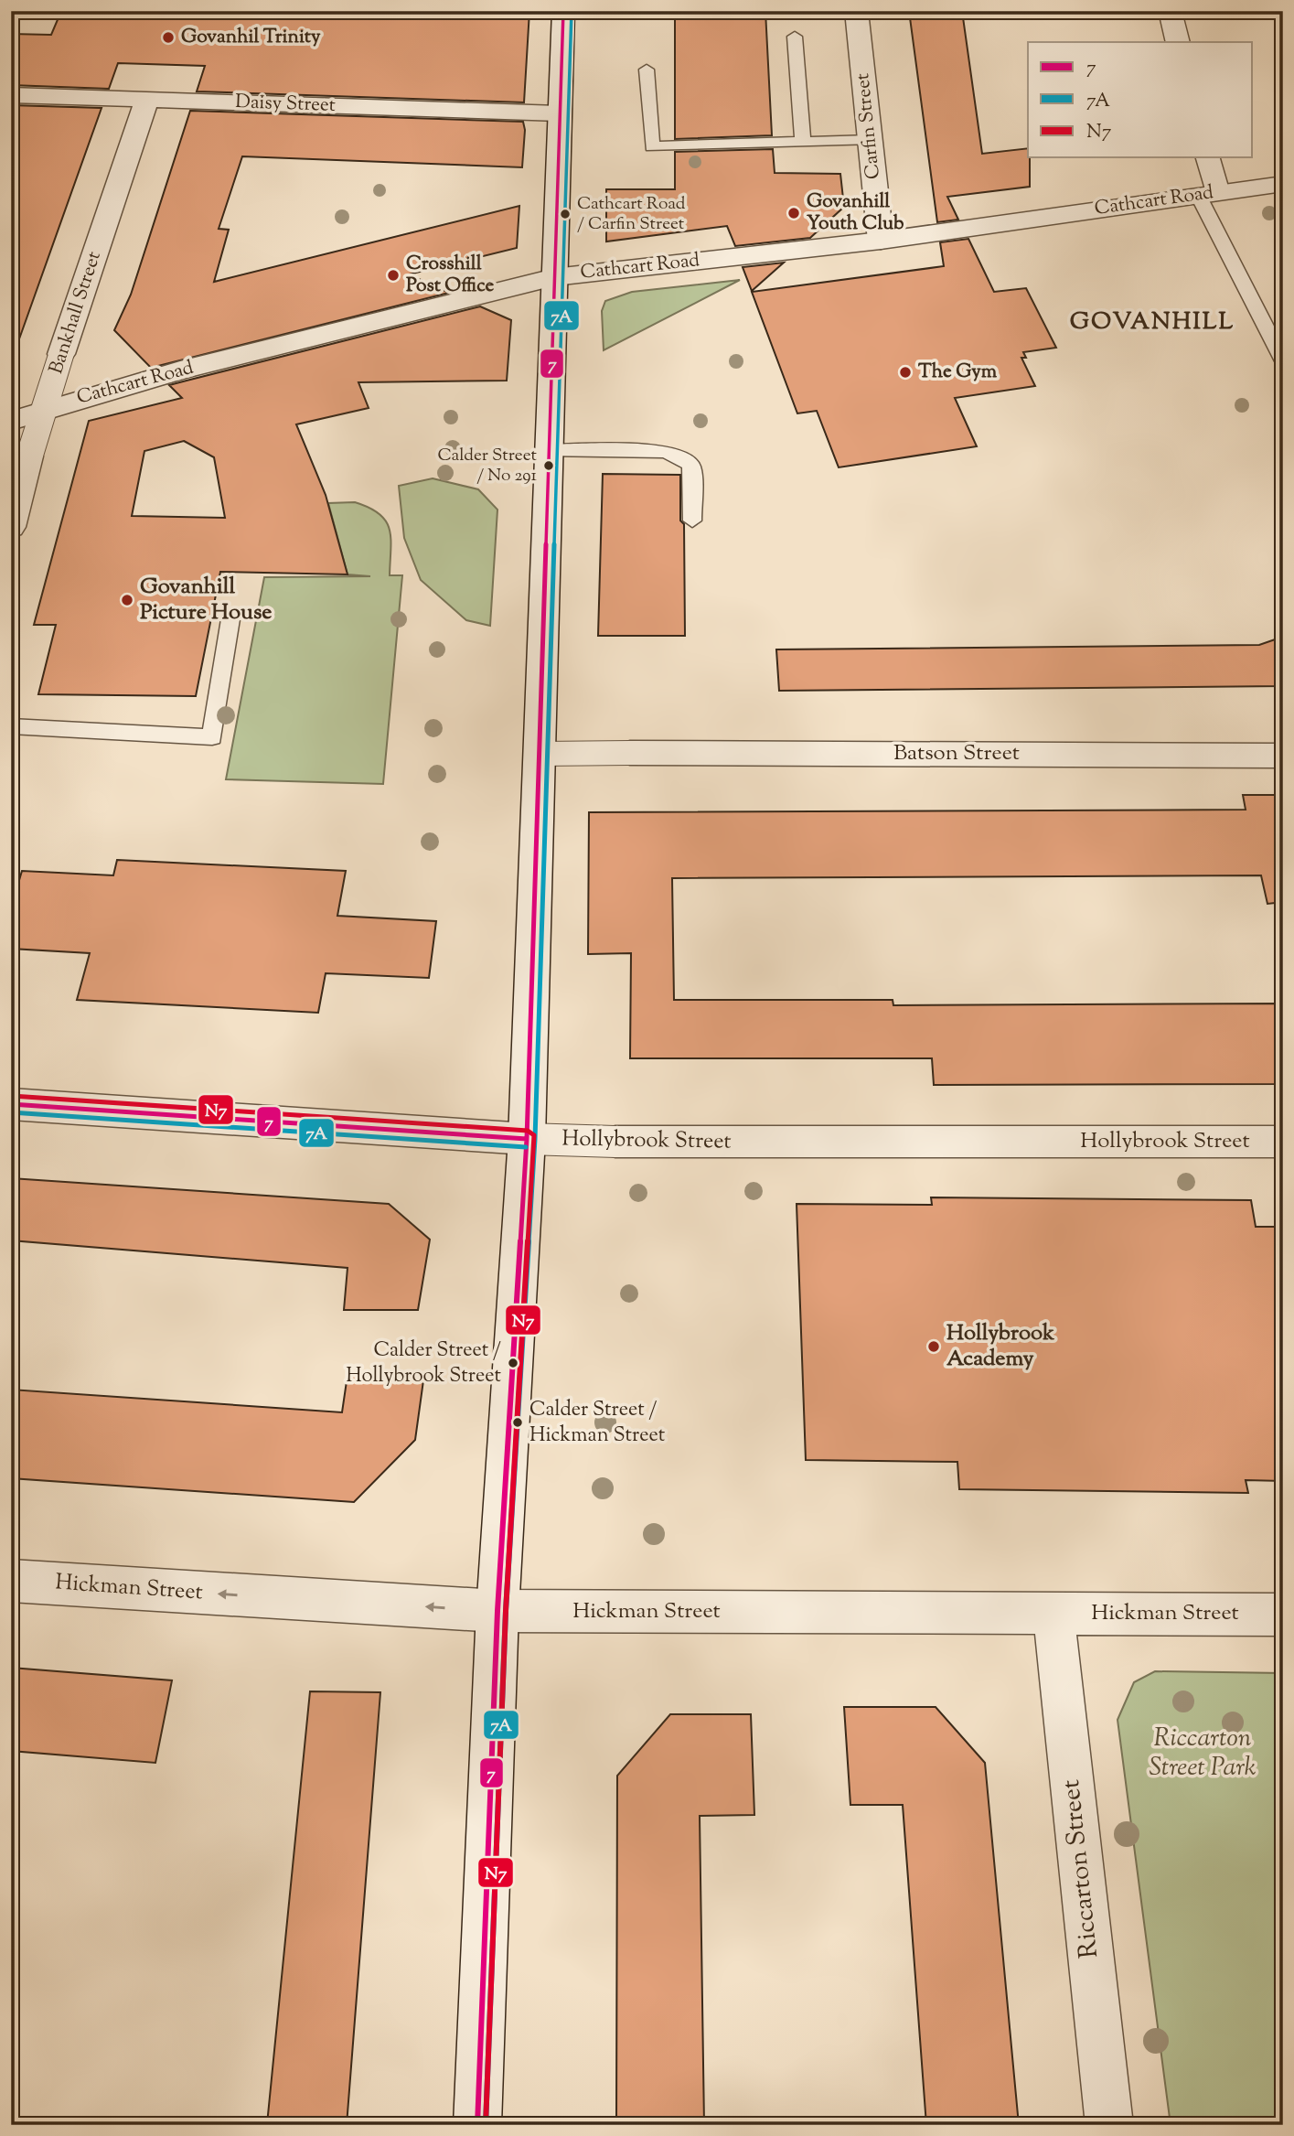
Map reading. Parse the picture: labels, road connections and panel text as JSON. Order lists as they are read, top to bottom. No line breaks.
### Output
{"streets":{"street":["Daisy Street","Carfin Street","Cathcart Road","Bankhall Street","Batson Street","Hollybrook Street","Hickman Street","Riccarton Street"]},"crossings":[["Daisy Street","Bankhall Street"],["Carfin Street","Cathcart Road"],["Cathcart Road","Bankhall Street"],["Hickman Street","Riccarton Street"]],"one_way":["Hickman Street"],"districts":["GOVANHILL"],"parks":["Riccarton Street Park"],"places":["Govanhil Trinity","Govanhill Youth Club","Cathcart Road / Carfin Street","Crosshill Post Office","The Gym","Calder Street / No 291","Govanhill Picture House","Hollybrook Academy","Calder Street / Hollybrook Street","Calder Street / Hickman Street"],"lines":["transit line 7","transit line 7A","transit line N7"],"legend":["7","7A","N7"]}
